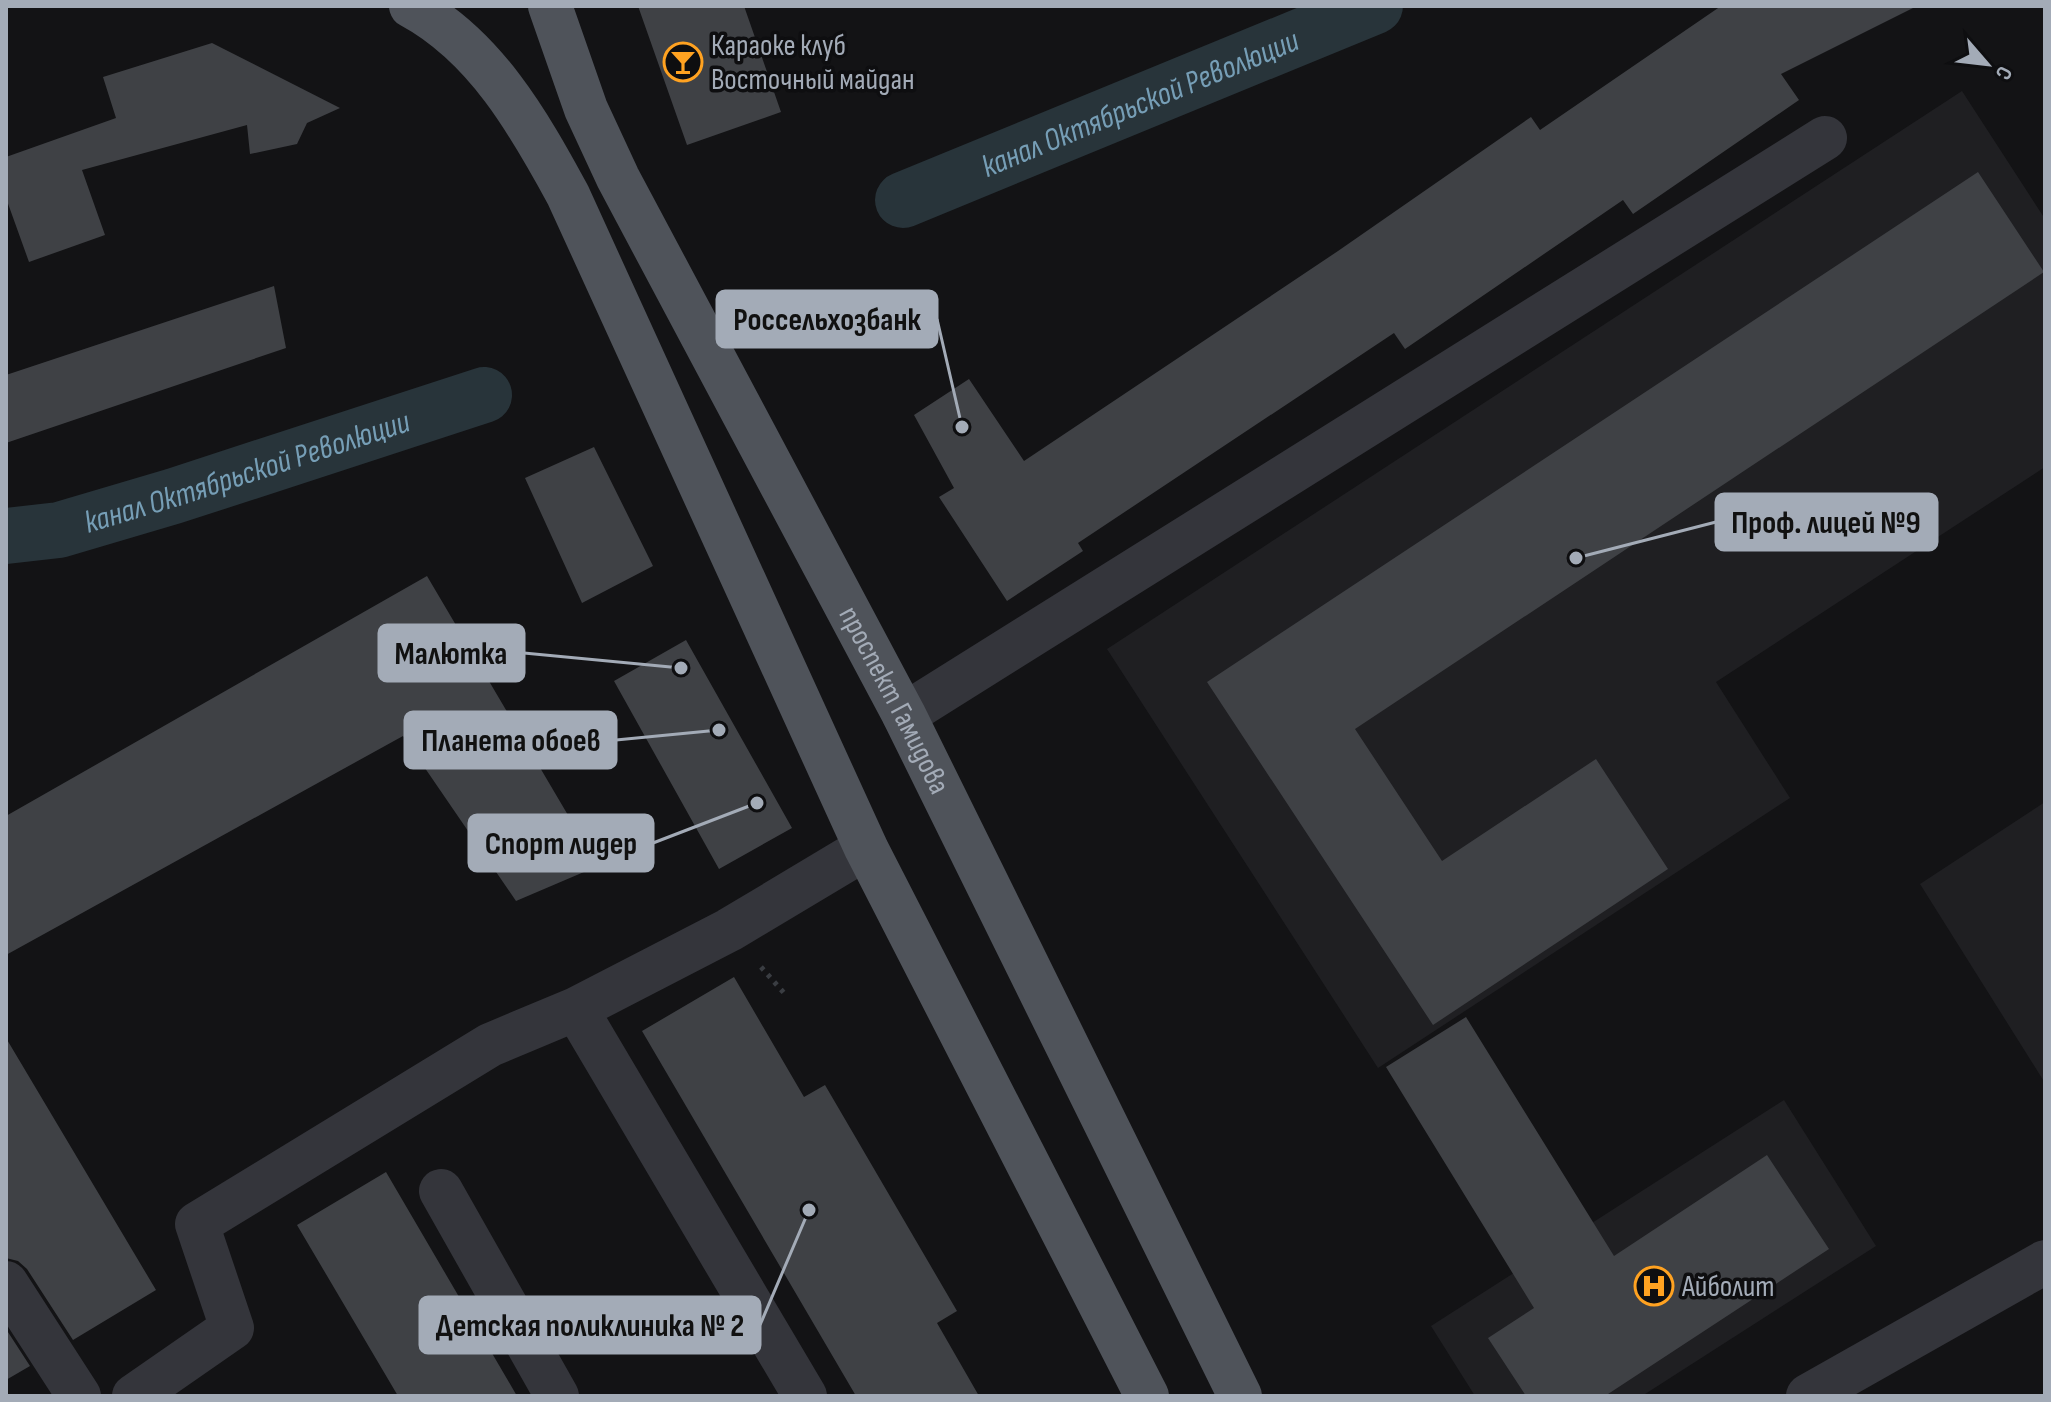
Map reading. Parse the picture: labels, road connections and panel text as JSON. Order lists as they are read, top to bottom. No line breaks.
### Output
{"streets":{"main road":["проспект Гамидова"]},"water":["канал Октябрьской Революции"],"places":{"bar":["Караоке клуб Восточный майдан"],"other":["Россельхозбанк","Проф. лицей №9","Малютка","Планета обоев","Спорт лидер","Детская поликлиника № 2"],"hospital":["Айболит"]},"north":"bottom right"}
